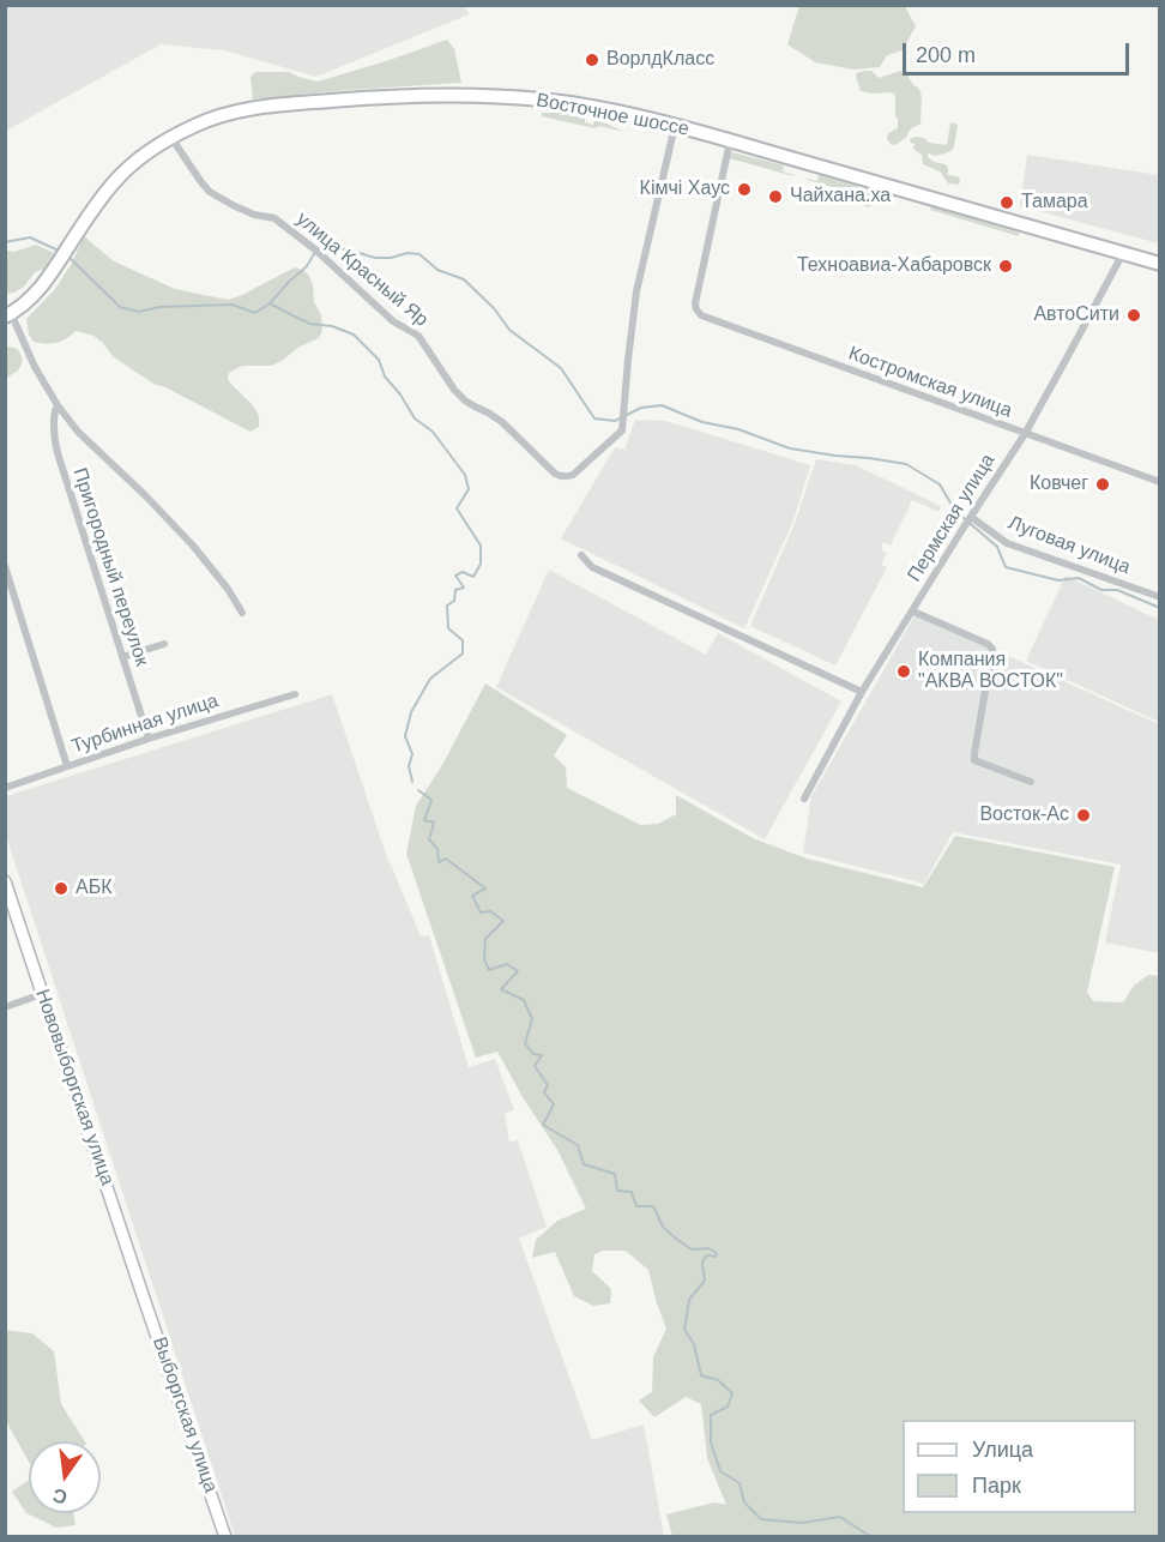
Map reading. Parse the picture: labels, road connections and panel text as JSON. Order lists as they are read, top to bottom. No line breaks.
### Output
{"streets":{"main road":["Восточное шоссе"],"street":["улица Красный Яр","Костромская улица","Пермская улица","Луговая улица","Пригородный переулок","Турбинная улица","Нововыборгская улица","Выборгская улица"]},"crossings":[["Восточное шоссе","улица Красный Яр"],["Восточное шоссе","Костромская улица"],["Восточное шоссе","Пермская улица"],["Костромская улица","Пермская улица"],["Пермская улица","Луговая улица"],["Пригородный переулок","Турбинная улица"],["Нововыборгская улица","Выборгская улица"]],"places":["ВорлдКласс","Кiмчi Хаус","Чайхана.ха","Тамара","Техноавиа-Хабаровск","АвтоСити","Ковчег","Компания \"АКВА ВОСТОК\"","Восток-Ас","АБК"],"legend":["Улица","Парк"],"scale_bar":"200 m","north":"bottom"}
